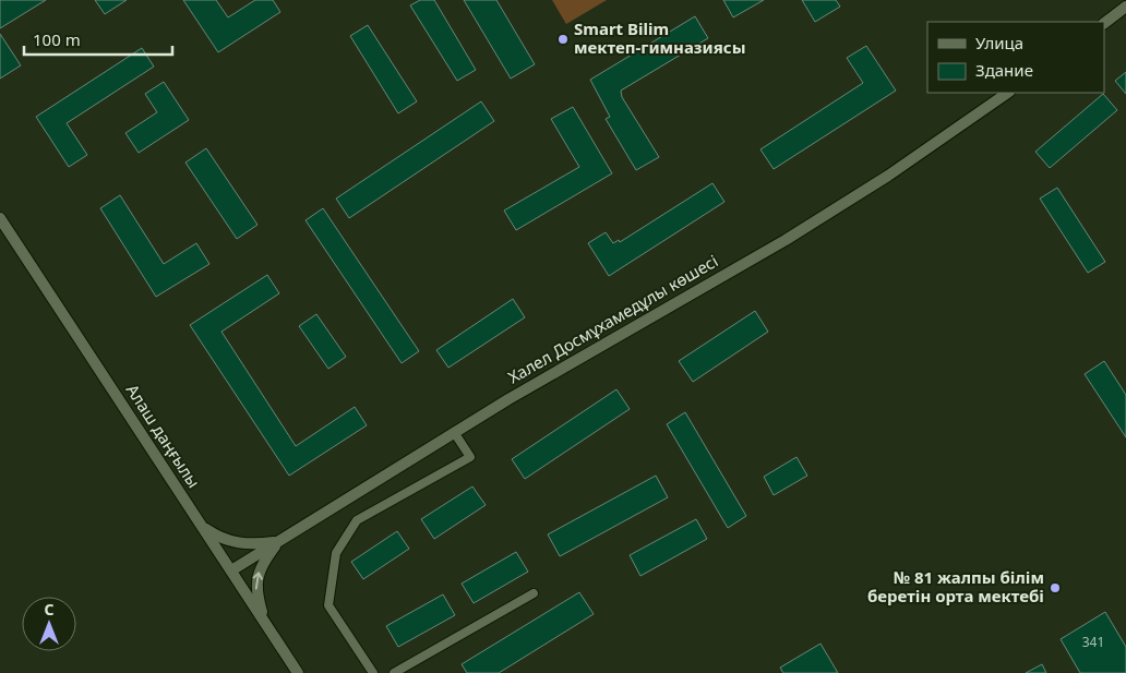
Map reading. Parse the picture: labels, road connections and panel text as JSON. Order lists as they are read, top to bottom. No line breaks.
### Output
{"streets":{"street":["Халел Досмұхамедұлы көшесі","Алаш даңғылы"]},"crossings":[["Халел Досмұхамедұлы көшесі","Алаш даңғылы"]],"places":["Smart Bilim мектеп-гимназиясы","№ 81 жалпы білім беретін орта мектебі"],"house_numbers":["341"],"legend":["Улица","Здание"],"scale_bar":"100 m","north":"top"}
